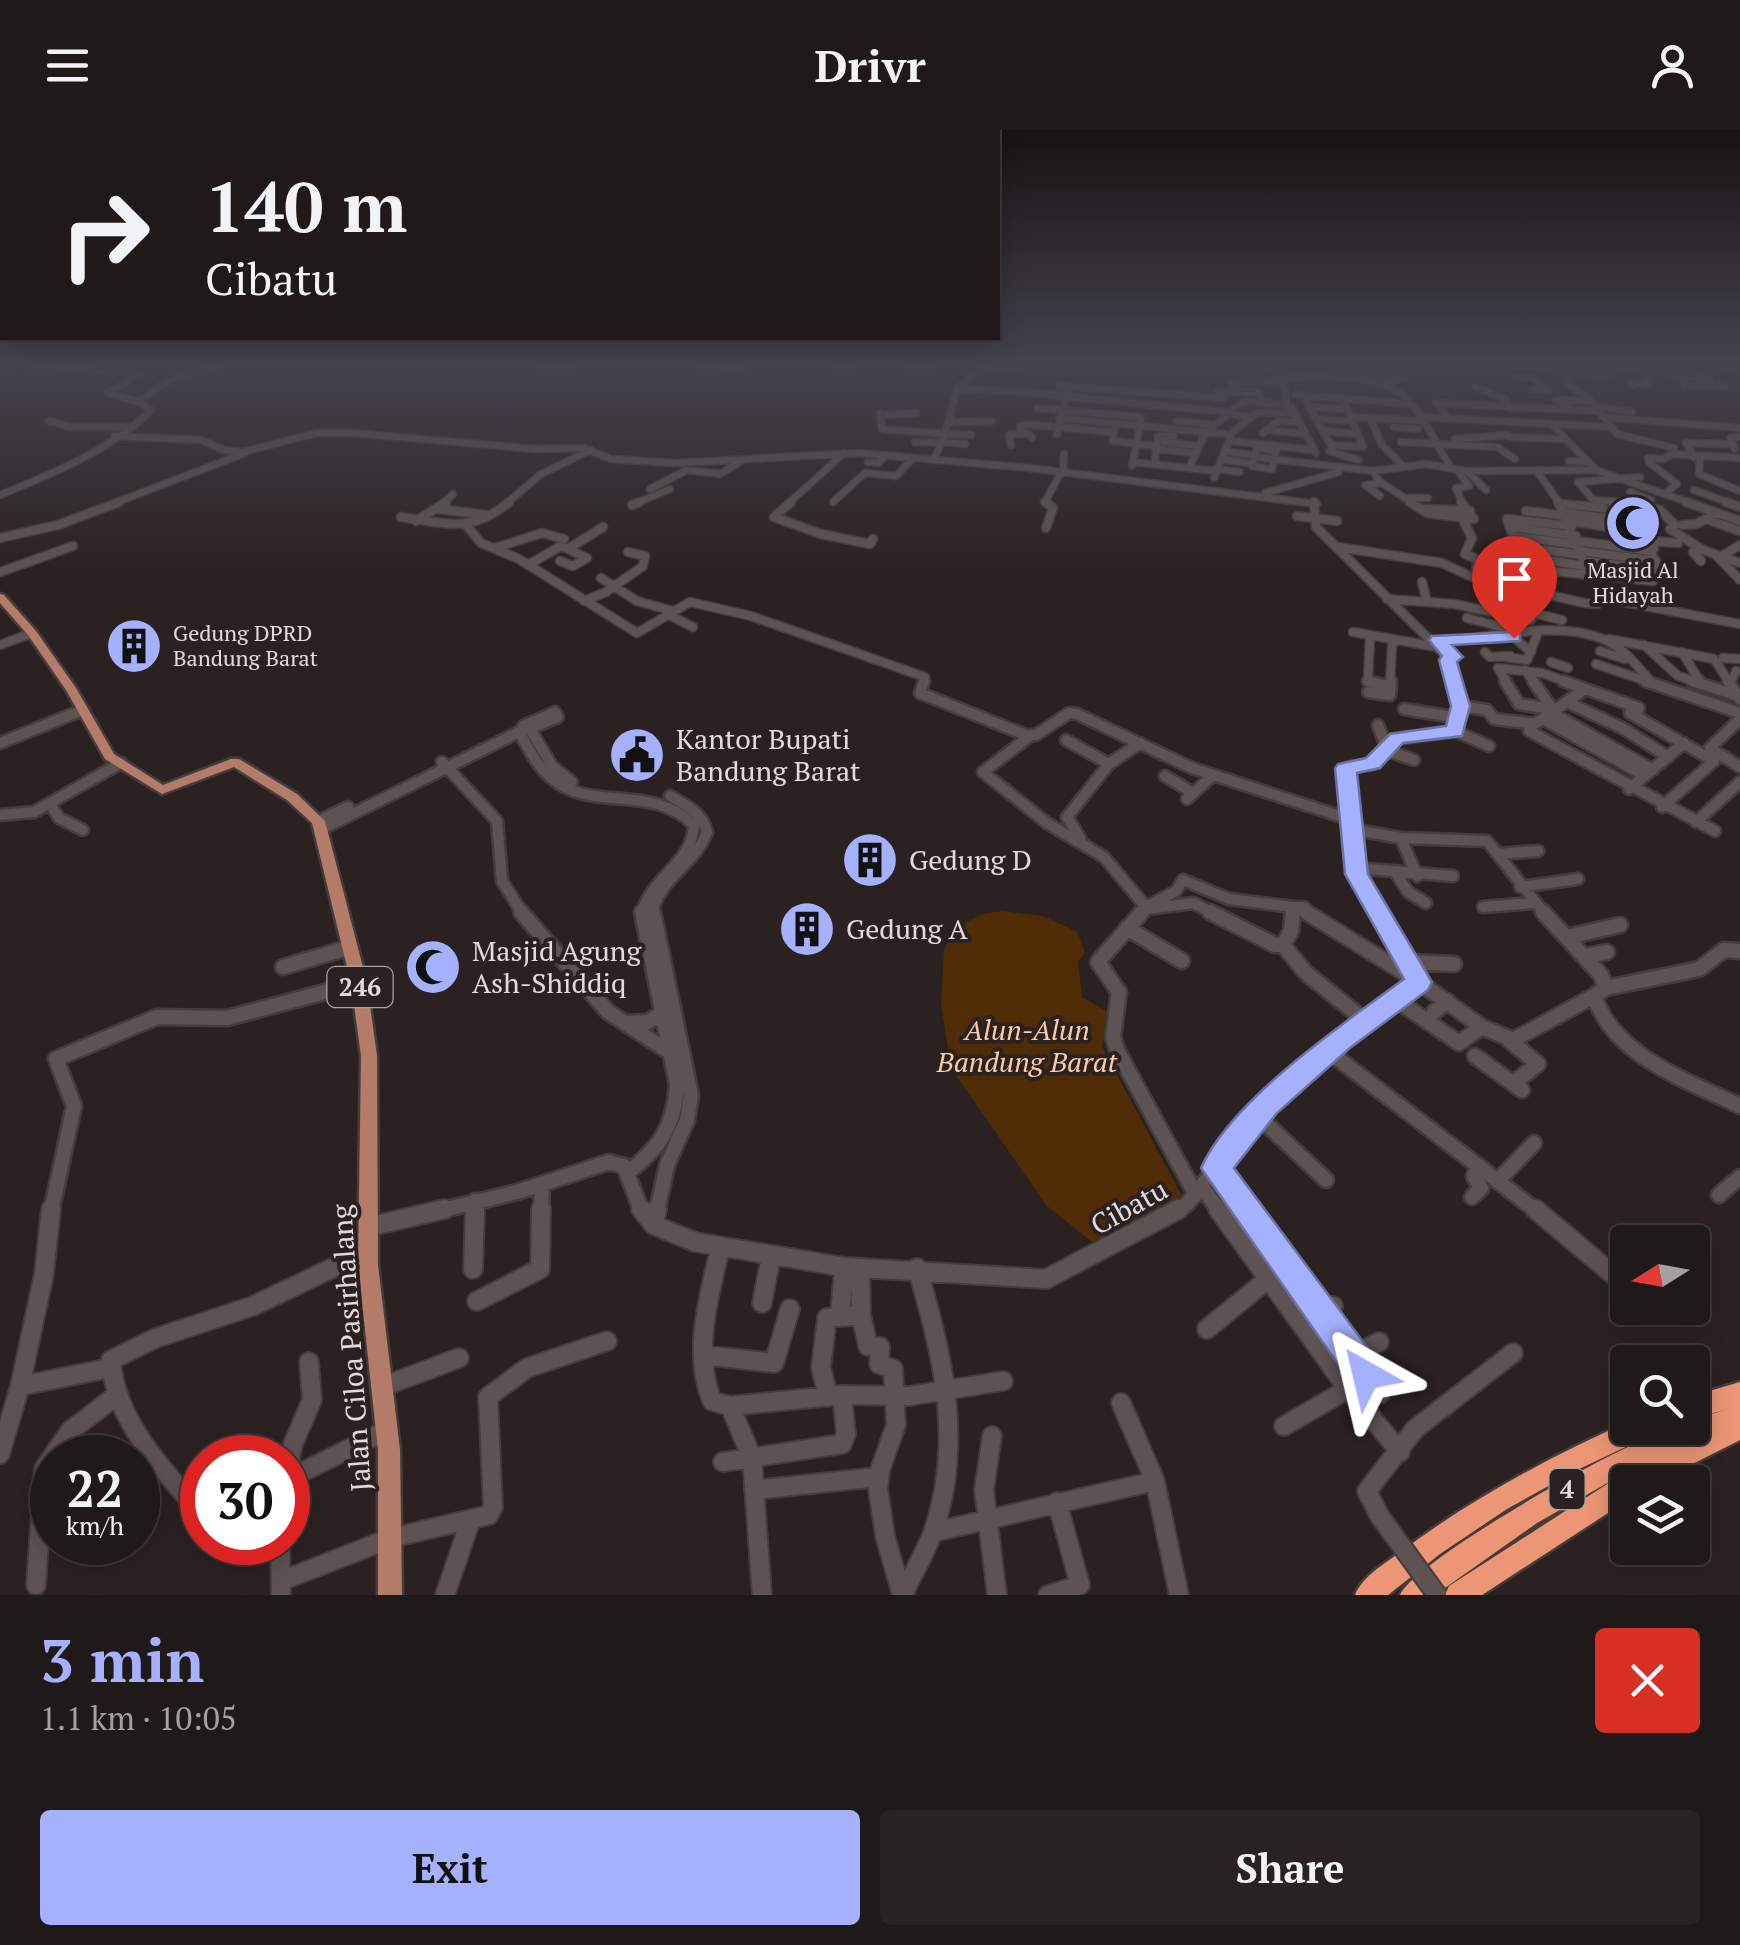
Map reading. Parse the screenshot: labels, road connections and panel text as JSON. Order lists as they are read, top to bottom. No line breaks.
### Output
{"streets":{"highway":["4"],"main road":["246","Jalan Ciloa Pasirhalang"],"street":["Cibatu"]},"parks":["Alun-Alun Bandung Barat"],"places":{"mosque":["Masjid Al Hidayah","Masjid Agung Ash-Shiddiq"],"building":["Gedung DPRD Bandung Barat","Gedung D","Gedung A"],"public building":["Kantor Bupati Bandung Barat"]},"north":"left","page":{"header":"Drivr","turn":["140 m","Cibatu"],"speed":"22 km/h","limit":"30","heading":["3 min","1.1 km · 10:05"],"buttons":["Exit","Share"]}}
